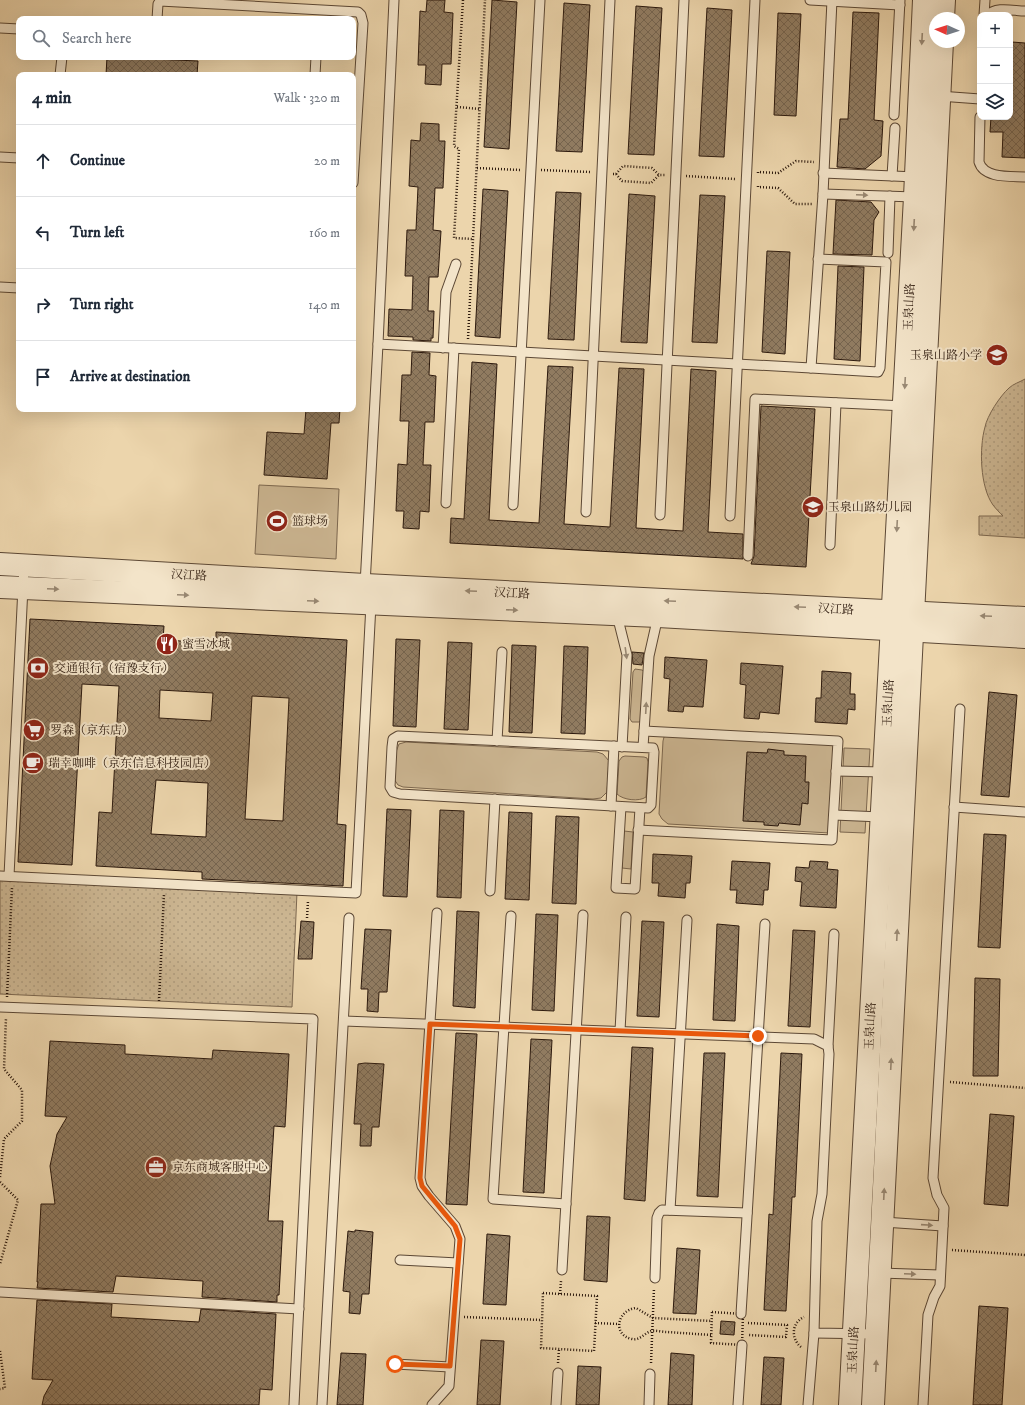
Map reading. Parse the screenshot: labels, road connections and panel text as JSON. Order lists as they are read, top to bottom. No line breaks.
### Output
{"streets":{"street":["玉泉山路","汉江路"]},"crossings":[["玉泉山路","汉江路"]],"places":{"school or university":["玉泉山路小学","玉泉山路幼儿园"],"sports":["篮球场"],"restaurant":["蜜雪冰城"],"bank":["交通银行（宿豫支行）"],"supermarket":["罗森（京东店）"],"cafe":["瑞幸咖啡（京东信息科技园店）"],"office":["京东商城客服中心"]},"north":"left","page":{"map_buttons":["+","−"],"search":"Search here","heading":["4 min","Walk · 320 m"],"list":[["Continue","20 m"],["Turn left","160 m"],["Turn right","140 m"],"Arrive at destination"]}}
